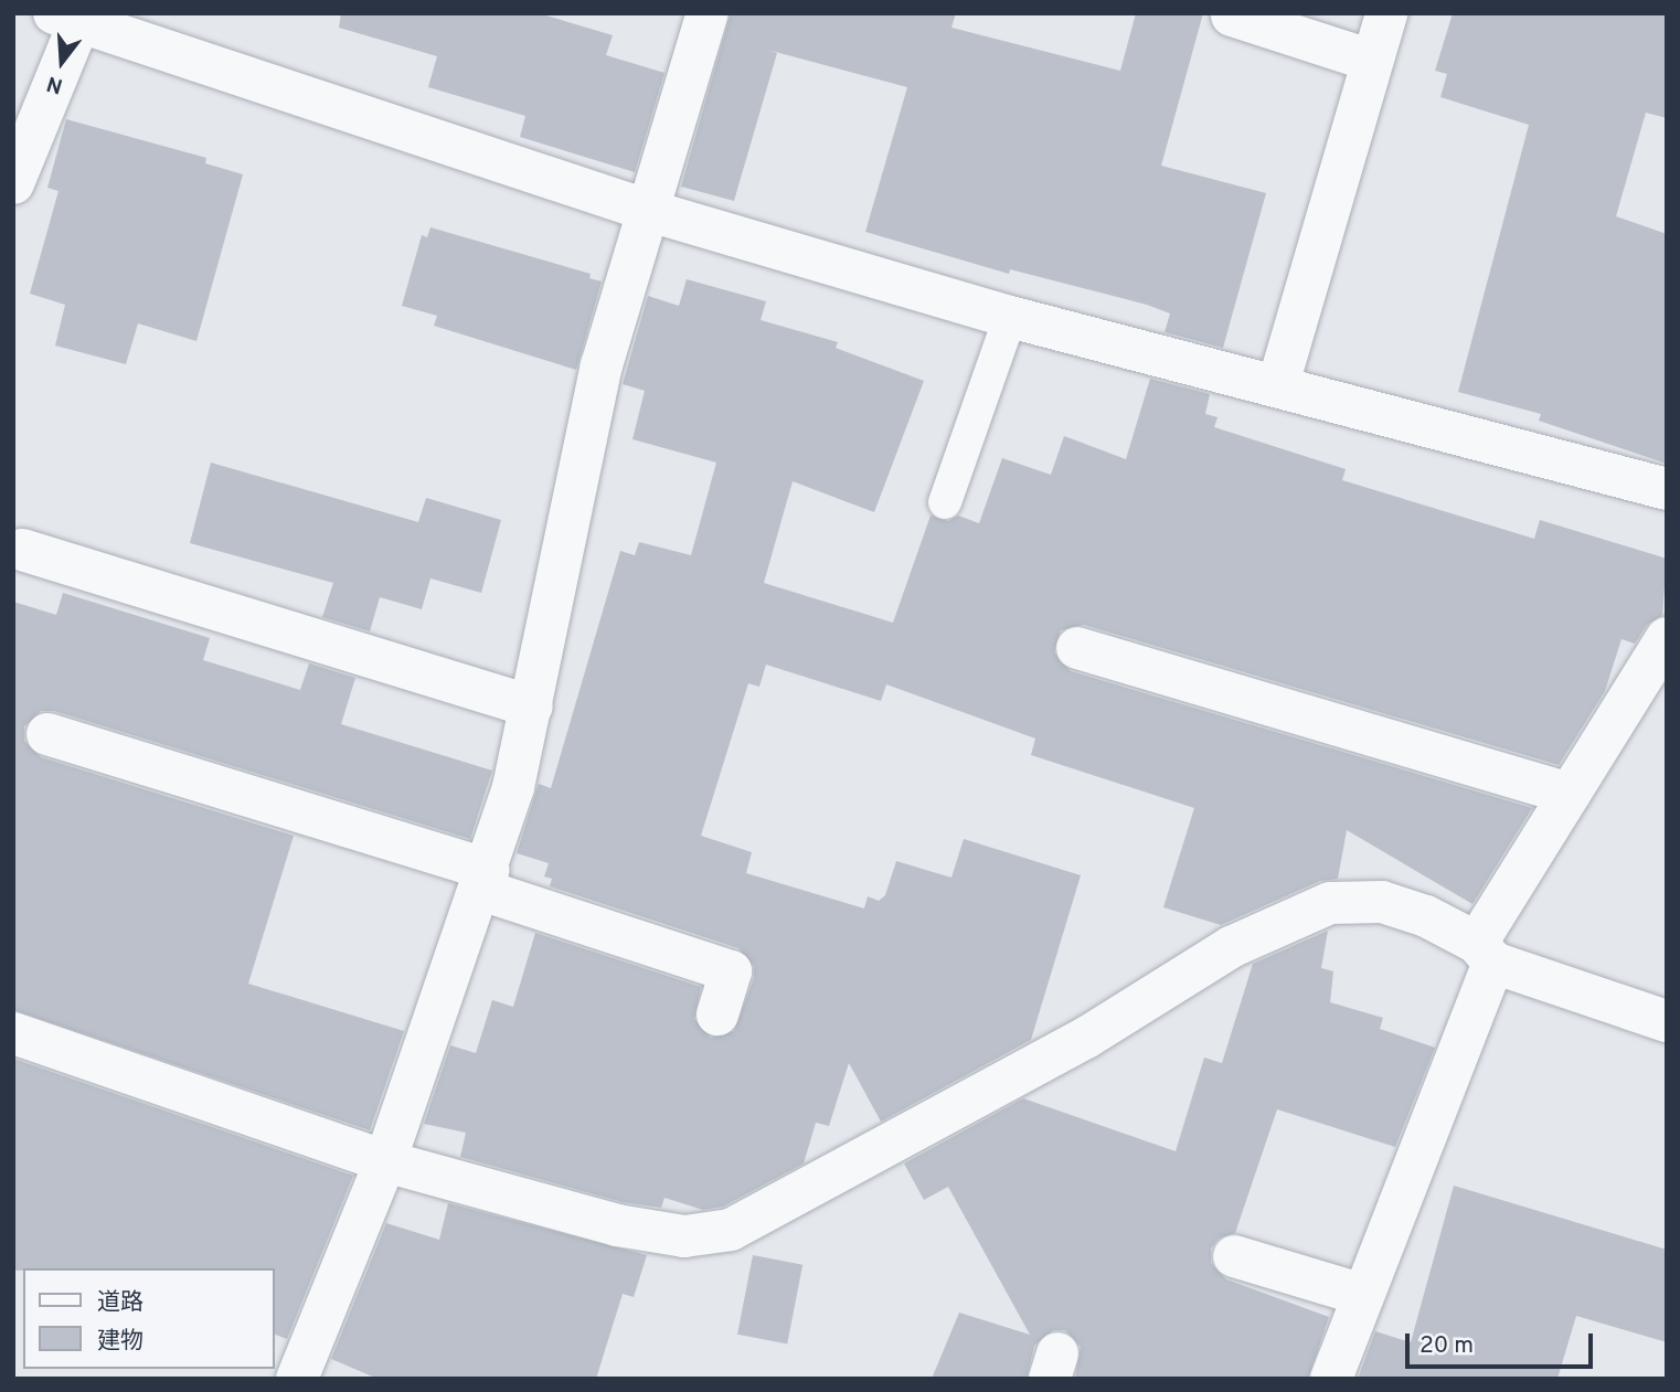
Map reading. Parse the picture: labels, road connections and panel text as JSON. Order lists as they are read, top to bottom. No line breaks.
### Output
{"legend":["道路","建物"],"scale_bar":"20 m","north":"bottom"}
